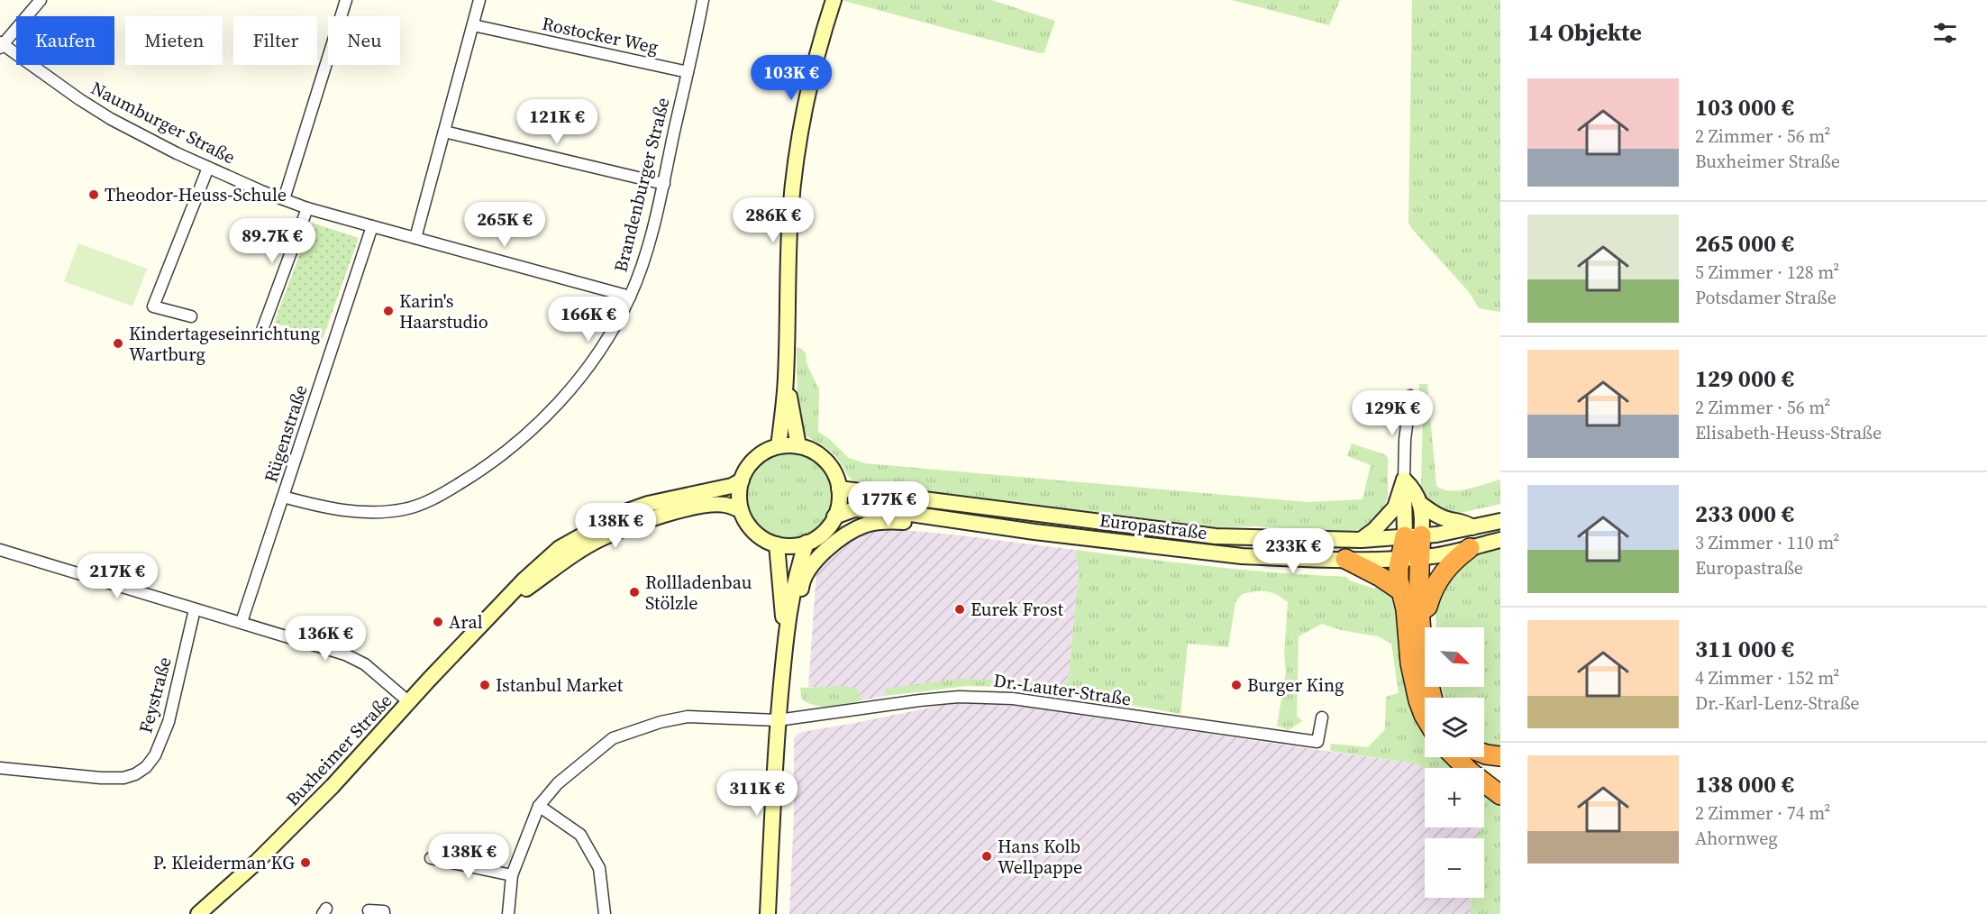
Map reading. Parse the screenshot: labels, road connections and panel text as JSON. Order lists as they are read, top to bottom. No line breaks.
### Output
{"streets":{"main road":["Europastraße","Buxheimer Straße"],"street":["Rostocker Weg","Naumburger Straße","Brandenburger Straße","Rügenstraße","Dr.-Lauter-Straße","Feystraße"]},"crossings":[["Rostocker Weg","Brandenburger Straße"],["Naumburger Straße","Brandenburger Straße"],["Naumburger Straße","Rügenstraße"],["Brandenburger Straße","Rügenstraße"],["Europastraße","Buxheimer Straße"]],"places":["Theodor-Heuss-Schule","Karin's Haarstudio","Kindertageseinrichtung Wartburg","Rollladenbau Stölzle","Eurek Frost","Aral","Istanbul Market","Burger King","Hans Kolb Wellpappe","P. Kleiderman KG"],"north":"bottom right","page":{"heading":"14 Objekte","chip":["Kaufen","Mieten","Filter","Neu"],"price":["103K €","121K €","286K €","265K €","89.7K €","166K €","129K €","177K €","138K €","233K €","217K €","136K €","311K €","138K €"],"list":[{"name":"103 000 €","note":"2 Zimmer · 56 m² · Buxheimer Straße"},{"name":"265 000 €","note":"5 Zimmer · 128 m² · Potsdamer Straße"},{"name":"129 000 €","note":"2 Zimmer · 56 m² · Elisabeth-Heuss-Straße"},{"name":"233 000 €","note":"3 Zimmer · 110 m² · Europastraße"},{"name":"311 000 €","note":"4 Zimmer · 152 m² · Dr.-Karl-Lenz-Straße"},{"name":"138 000 €","note":"2 Zimmer · 74 m² · Ahornweg"}],"map_buttons":["+","−"]}}
